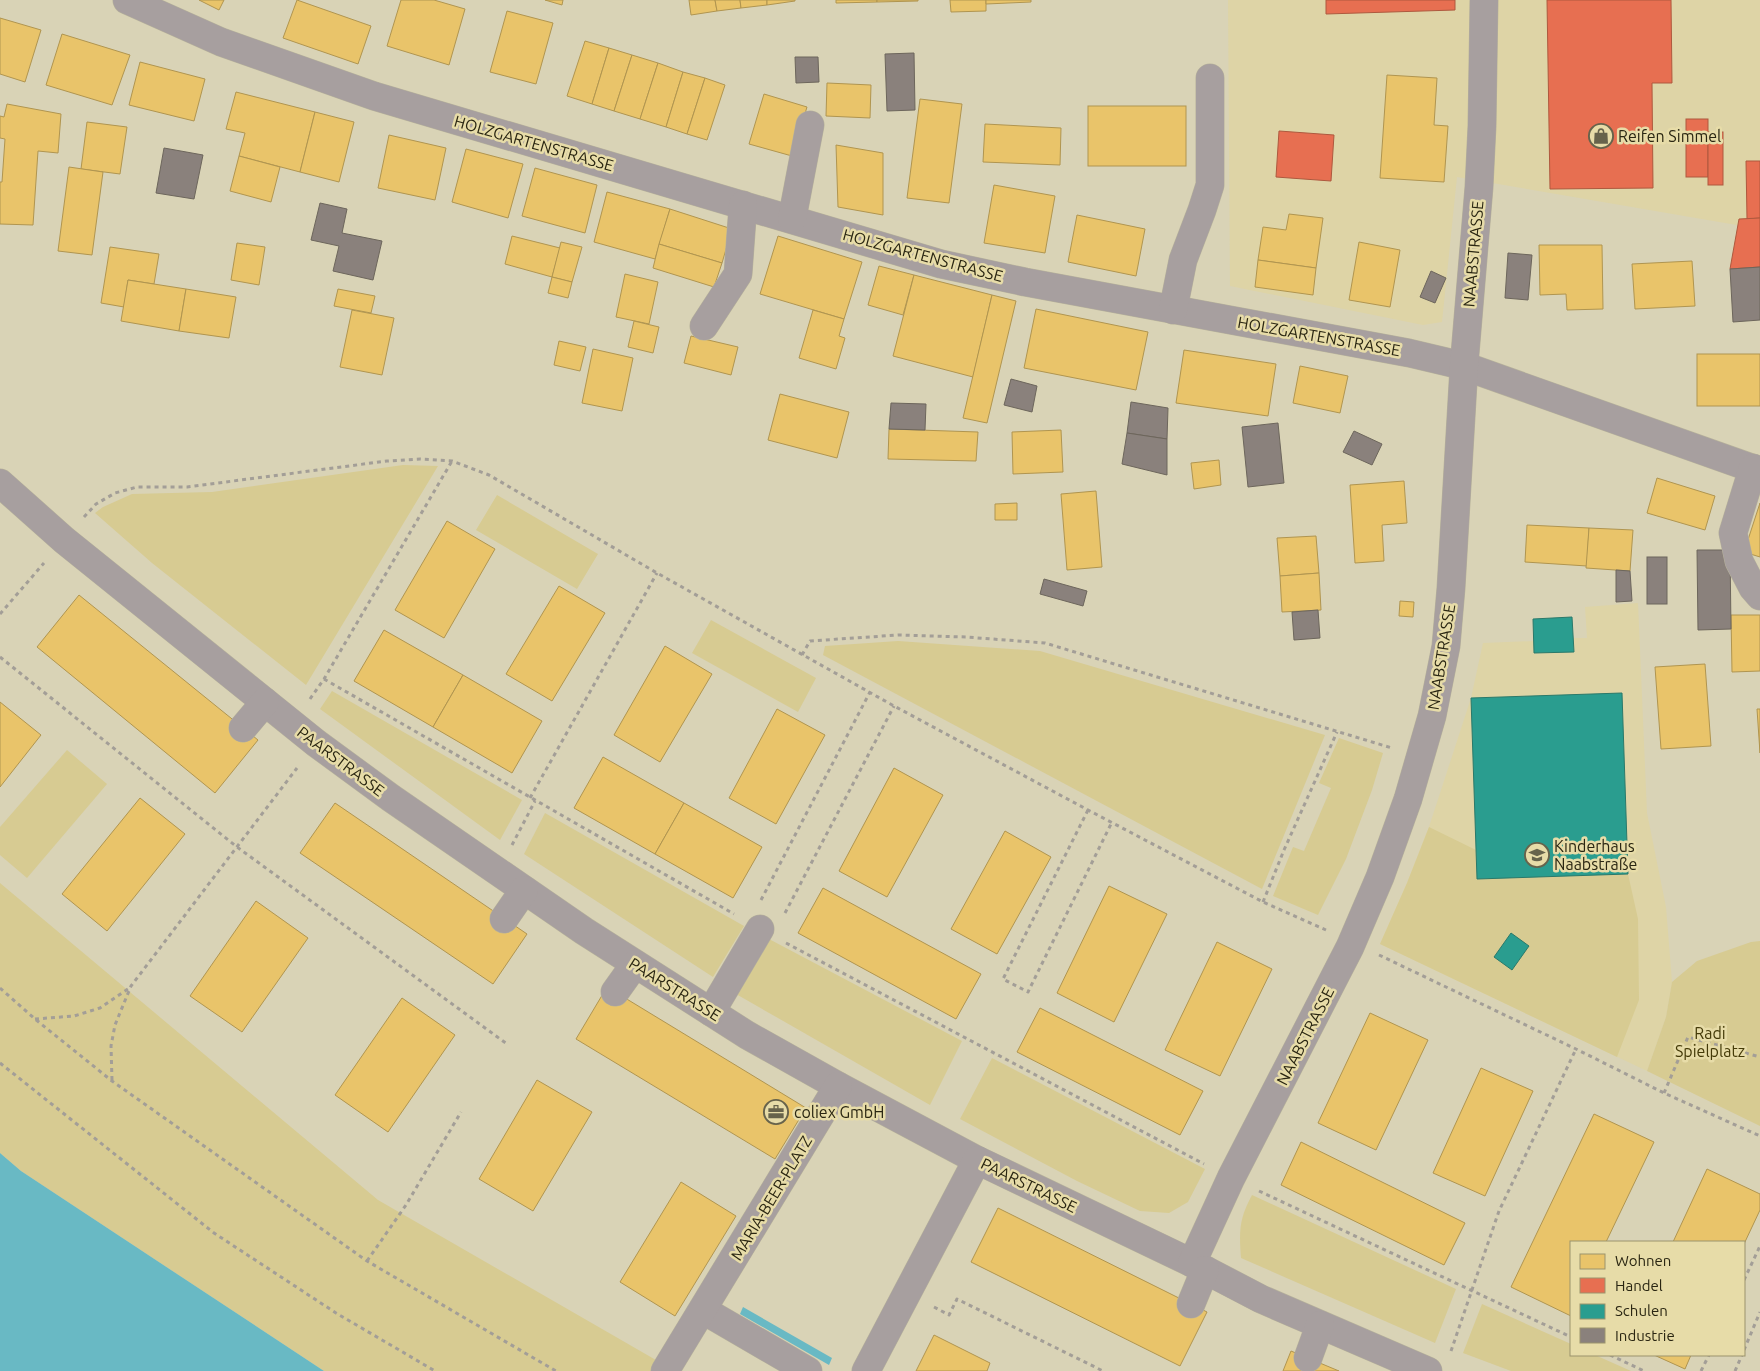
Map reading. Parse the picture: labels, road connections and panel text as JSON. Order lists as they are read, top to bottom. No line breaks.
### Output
{"streets":{"street":["HOLZGARTENSTRASSE","NAABSTRASSE","PAARSTRASSE","MARIA-BEER-PLATZ"]},"crossings":[["HOLZGARTENSTRASSE","NAABSTRASSE"],["NAABSTRASSE","PAARSTRASSE"],["PAARSTRASSE","MARIA-BEER-PLATZ"]],"parks":["Radi Spielplatz"],"places":{"shop":["Reifen Simmel"],"school or university":["Kinderhaus Naabstraße"],"office":["coliex GmbH"]},"legend":["Wohnen","Handel","Schulen","Industrie"]}
